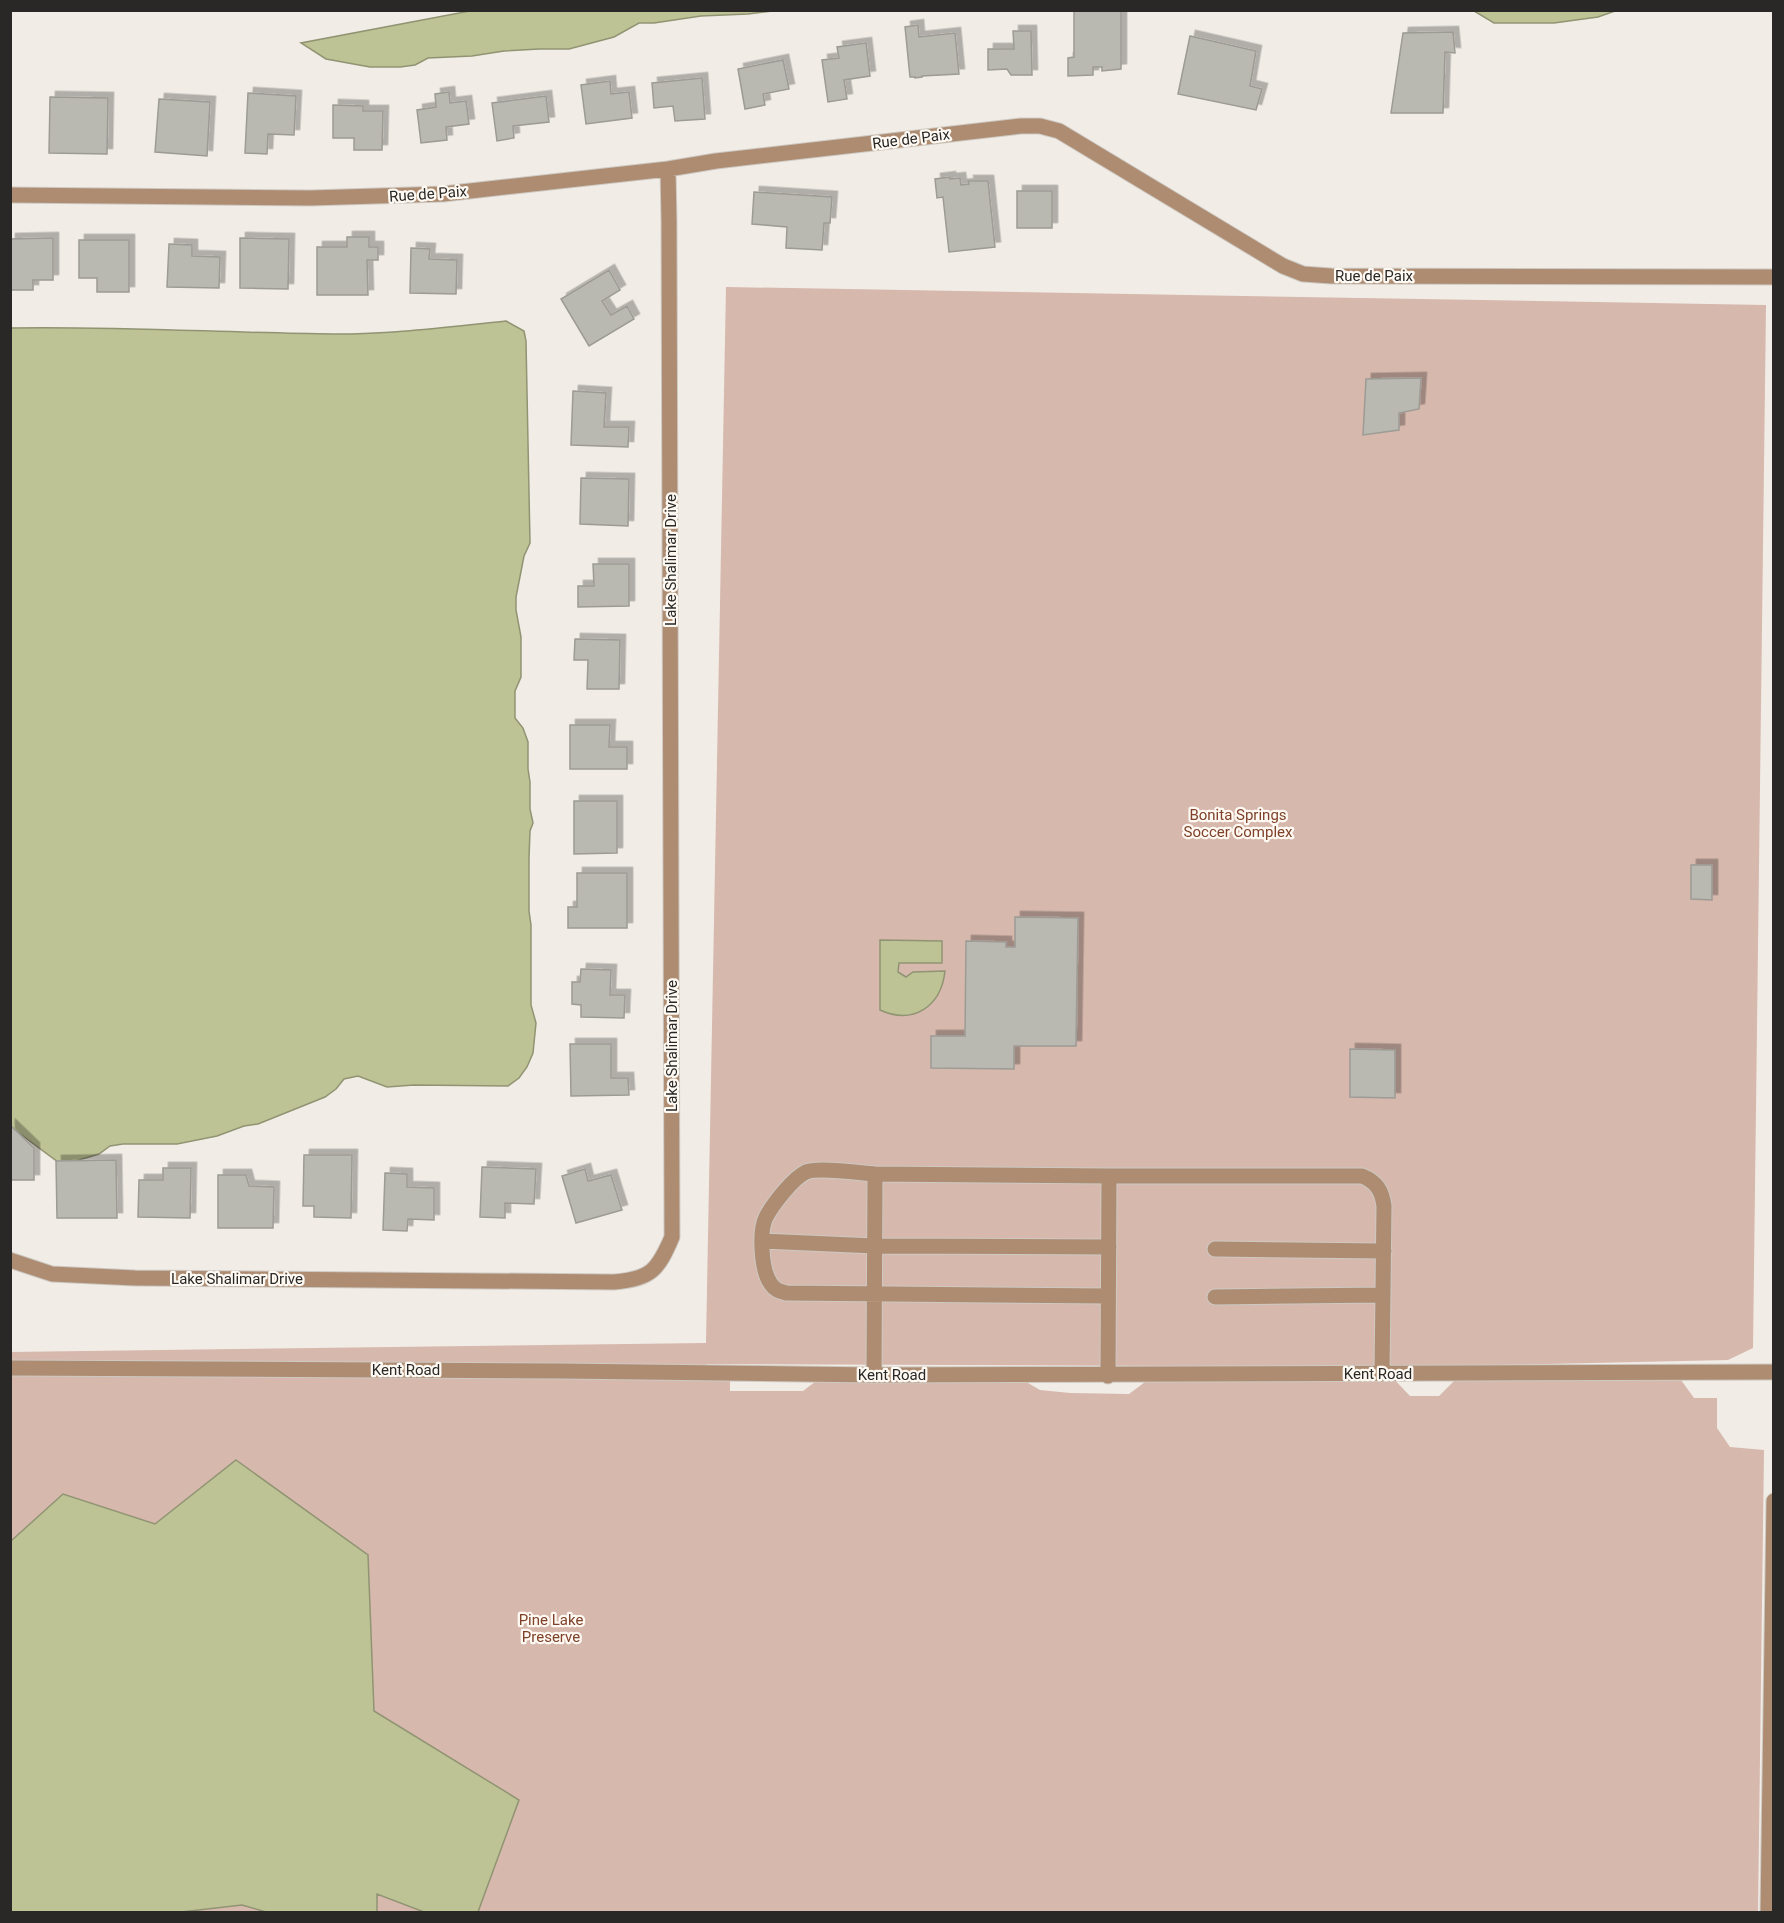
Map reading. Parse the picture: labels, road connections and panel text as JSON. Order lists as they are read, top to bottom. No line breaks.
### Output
{"streets":{"street":["Rue de Paix","Lake Shalimar Drive","Kent Road"]},"crossings":[["Rue de Paix","Lake Shalimar Drive"]],"parks":["Bonita Springs Soccer Complex","Pine Lake Preserve"]}
